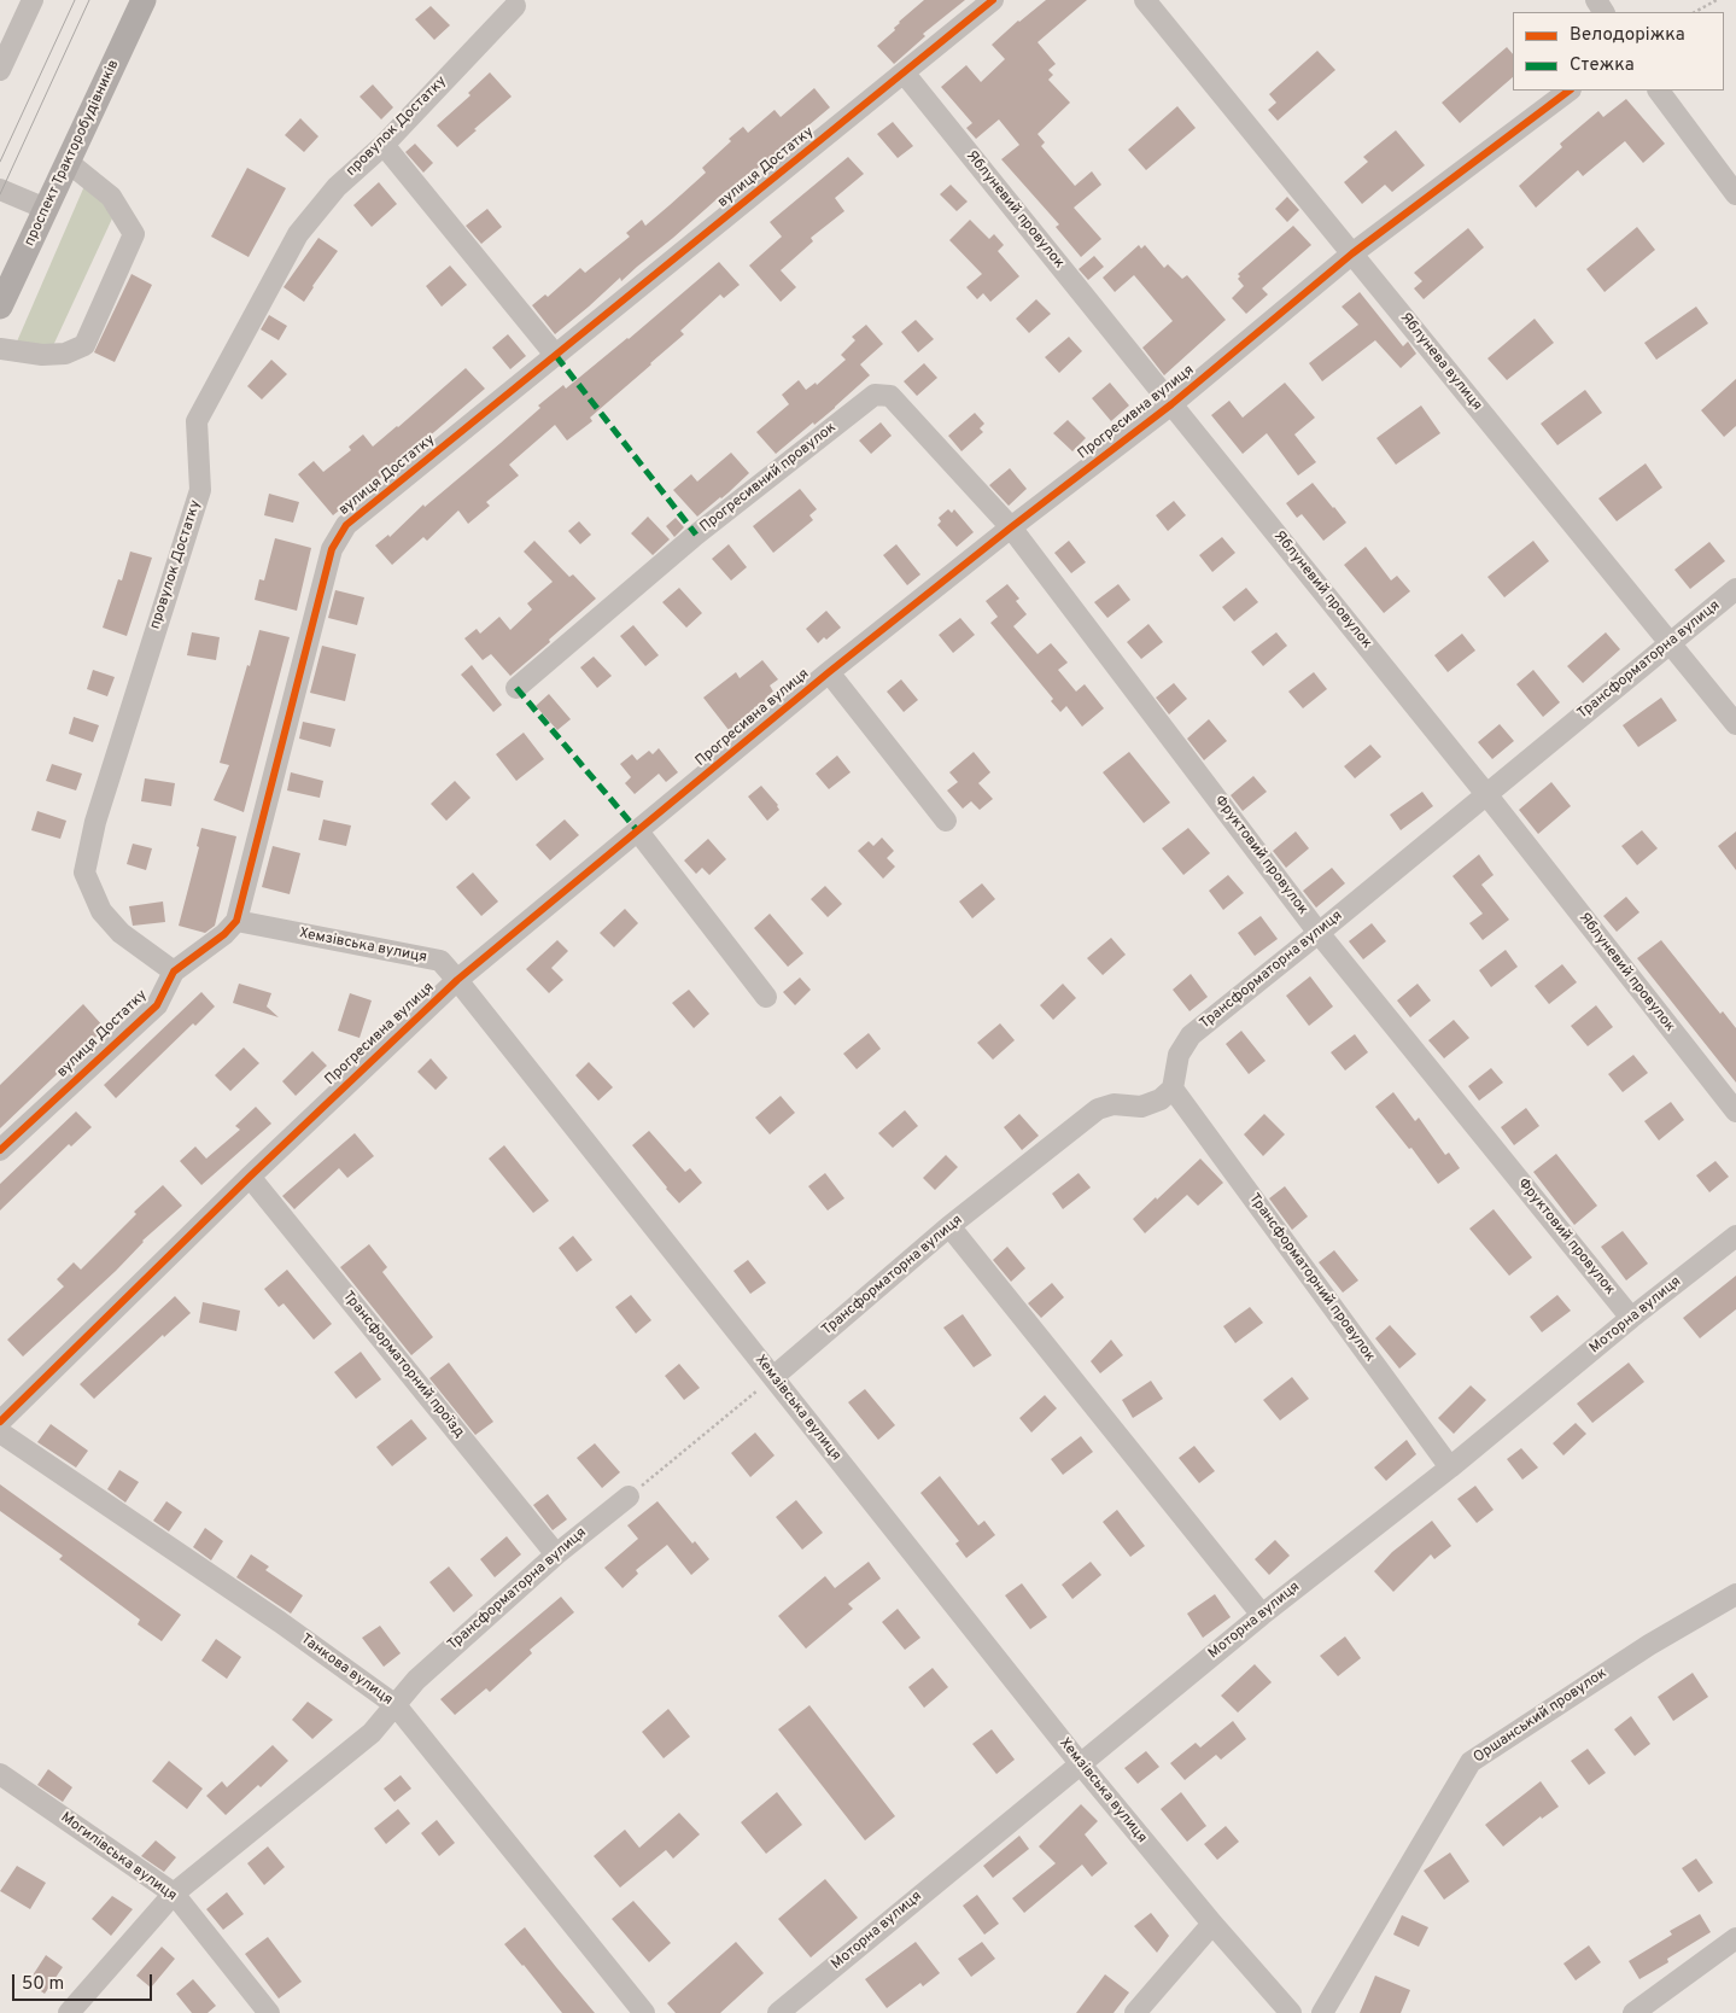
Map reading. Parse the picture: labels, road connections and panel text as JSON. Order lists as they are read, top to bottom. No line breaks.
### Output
{"streets":{"main road":["проспект Тракторобудівників"],"street":["провулок Достатку","вулиця Достатку","Яблуневий провулок","Яблунева вулиця","Прогресивна вулиця","Прогресивний провулок","Трансформаторна вулиця","Фруктовий провулок","Хемзівська вулиця","Трансформаторний провулок","Моторна вулиця","Трансформаторний проїзд","Танкова вулиця","Оршанський провулок","Могилівська вулиця"]},"crossings":[["провулок Достатку","вулиця Достатку"],["вулиця Достатку","Яблуневий провулок"],["вулиця Достатку","Хемзівська вулиця"],["Яблуневий провулок","Прогресивна вулиця"],["Яблуневий провулок","Трансформаторна вулиця"],["Яблунева вулиця","Прогресивна вулиця"],["Яблунева вулиця","Трансформаторна вулиця"],["Прогресивна вулиця","Прогресивний провулок"],["Прогресивна вулиця","Фруктовий провулок"],["Прогресивна вулиця","Хемзівська вулиця"],["Прогресивна вулиця","Трансформаторний проїзд"],["Прогресивний провулок","Фруктовий провулок"],["Трансформаторна вулиця","Фруктовий провулок"],["Трансформаторна вулиця","Хемзівська вулиця"],["Трансформаторна вулиця","Трансформаторний провулок"],["Трансформаторна вулиця","Трансформаторний проїзд"],["Трансформаторна вулиця","Танкова вулиця"],["Трансформаторна вулиця","Могилівська вулиця"],["Фруктовий провулок","Моторна вулиця"],["Хемзівська вулиця","Моторна вулиця"],["Трансформаторний провулок","Моторна вулиця"]],"legend":["Велодоріжка","Стежка"],"scale_bar":"50 m"}
